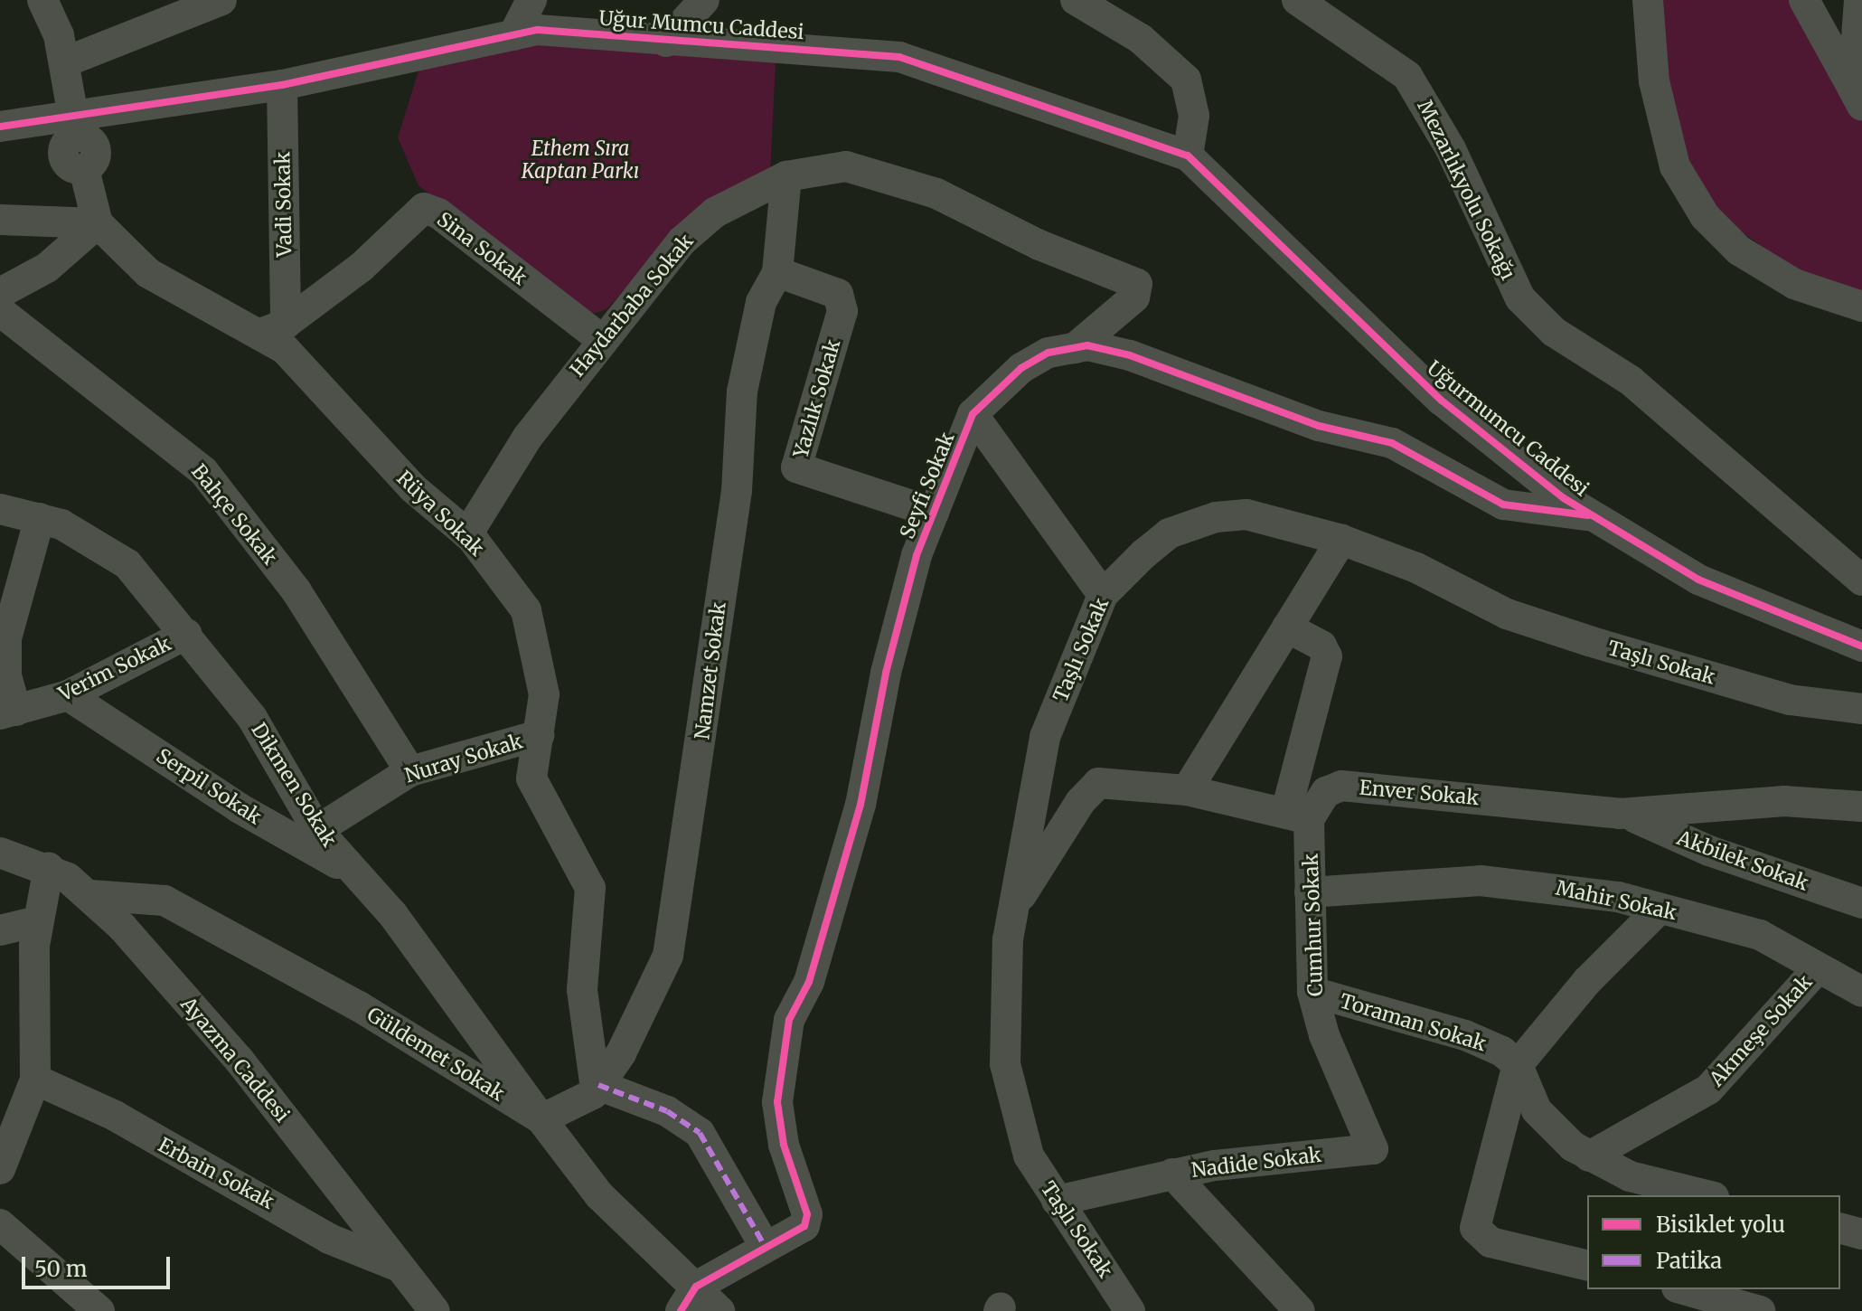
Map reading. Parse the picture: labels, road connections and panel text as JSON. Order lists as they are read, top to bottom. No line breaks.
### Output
{"streets":{"street":["Uğur Mumcu Caddesi","Mezarlıkyolu Sokağı","Vadi Sokak","Sina Sokak","Haydarbaba Sokak","Yazlık Sokak","Uğurmumcu Caddesi","Seyfi Sokak","Rüya Sokak","Bahçe Sokak","Taşlı Sokak","Verim Sokak","Namzet Sokak","Nuray Sokak","Dikmen Sokak","Serpil Sokak","Enver Sokak","Akbilek Sokak","Mahir Sokak","Cumhur Sokak","Toraman Sokak","Akmeşe Sokak","Güldemet Sokak","Ayazma Caddesi","Nadide Sokak","Erbain Sokak"]},"crossings":[["Uğur Mumcu Caddesi","Vadi Sokak"],["Uğur Mumcu Caddesi","Uğurmumcu Caddesi"],["Vadi Sokak","Sina Sokak"],["Vadi Sokak","Rüya Sokak"],["Sina Sokak","Haydarbaba Sokak"],["Sina Sokak","Rüya Sokak"],["Haydarbaba Sokak","Seyfi Sokak"],["Haydarbaba Sokak","Rüya Sokak"],["Haydarbaba Sokak","Namzet Sokak"],["Yazlık Sokak","Seyfi Sokak"],["Yazlık Sokak","Namzet Sokak"],["Uğurmumcu Caddesi","Seyfi Sokak"],["Seyfi Sokak","Güldemet Sokak"],["Rüya Sokak","Namzet Sokak"],["Rüya Sokak","Nuray Sokak"],["Bahçe Sokak","Nuray Sokak"],["Taşlı Sokak","Nadide Sokak"],["Verim Sokak","Dikmen Sokak"],["Verim Sokak","Serpil Sokak"],["Namzet Sokak","Dikmen Sokak"],["Namzet Sokak","Güldemet Sokak"],["Nuray Sokak","Dikmen Sokak"],["Dikmen Sokak","Serpil Sokak"],["Dikmen Sokak","Güldemet Sokak"],["Enver Sokak","Akbilek Sokak"],["Enver Sokak","Cumhur Sokak"],["Mahir Sokak","Cumhur Sokak"],["Mahir Sokak","Akmeşe Sokak"],["Cumhur Sokak","Toraman Sokak"],["Cumhur Sokak","Nadide Sokak"],["Güldemet Sokak","Ayazma Caddesi"],["Ayazma Caddesi","Erbain Sokak"]],"parks":["Ethem Sıra Kaptan Parkı"],"legend":["Bisiklet yolu","Patika"],"scale_bar":"50 m"}
